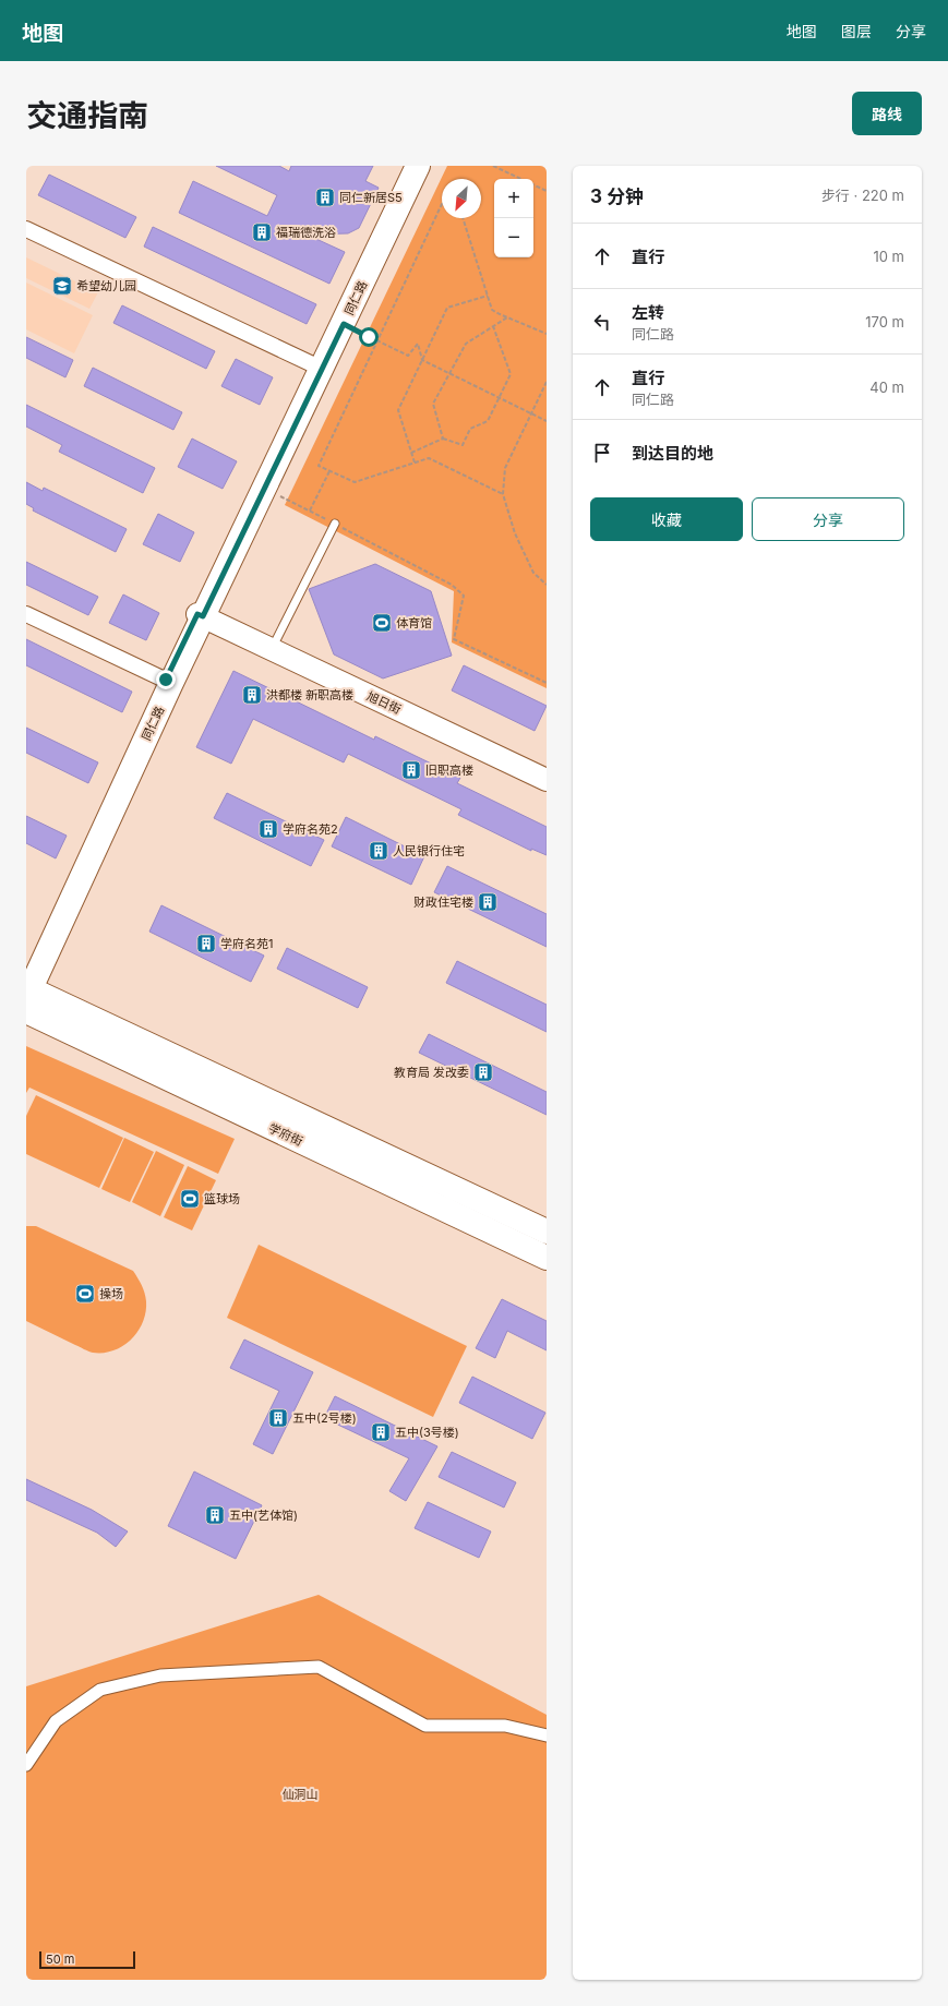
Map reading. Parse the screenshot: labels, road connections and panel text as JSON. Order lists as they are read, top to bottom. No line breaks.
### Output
{"streets":{"main road":["同仁路","旭日街","学府街"]},"crossings":[["同仁路","旭日街"],["同仁路","学府街"]],"parks":["仙洞山"],"places":{"building":["同仁新居S5","福瑞德洗浴","洪都楼 新职高楼","旧职高楼","学府名苑2","人民银行住宅","财政住宅楼","学府名苑1","教育局 发改委","五中(2号楼)","五中(3号楼)","五中(艺体馆)"],"school or university":["希望幼儿园"],"sports":["体育馆","篮球场","操场"]},"scale_bar":"50 m","north":"bottom left","page":{"header":"地图","nav":["地图","图层","分享"],"title":"交通指南","buttons":["路线",["收藏","分享"]],"heading":["3 分钟","步行 · 220 m"],"map_buttons":["+","−"],"list":[["直行","10 m"],["左转","同仁路","170 m"],["直行","同仁路","40 m"],"到达目的地"],"scale":"50 m"}}
